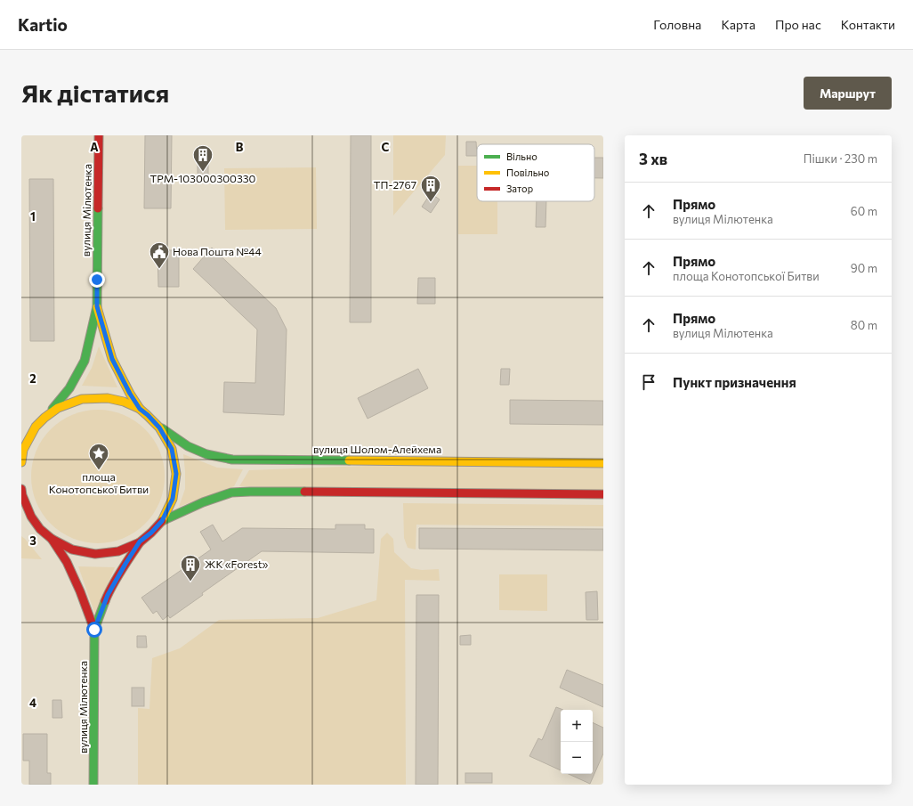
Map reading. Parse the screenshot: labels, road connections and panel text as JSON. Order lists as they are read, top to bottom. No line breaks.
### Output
{"streets":{"street":["вулиця Мілютенка","вулиця Шолом-Алейхема"]},"places":{"building":["ТРМ-103000300330","ТП-2767","ЖК «Forest»"],"public building":["Нова Пошта №44"],"place":["площа Конотопської Битви"]},"legend":["Вільно","Повільно","Затор"],"page":{"header":"Kartio","nav":["Головна","Карта","Про нас","Контакти"],"buttons":"Маршрут","title":"Як дістатися","heading":["3 хв","Пішки · 230 m"],"list":[["Прямо","вулиця Мілютенка","60 m"],["Прямо","площа Конотопської Битви","90 m"],["Прямо","вулиця Мілютенка","80 m"],"Пункт призначення"],"map_buttons":["+","−"]},"grid":{"columns":["A","B","C"],"rows":["1","2","3","4"]}}
